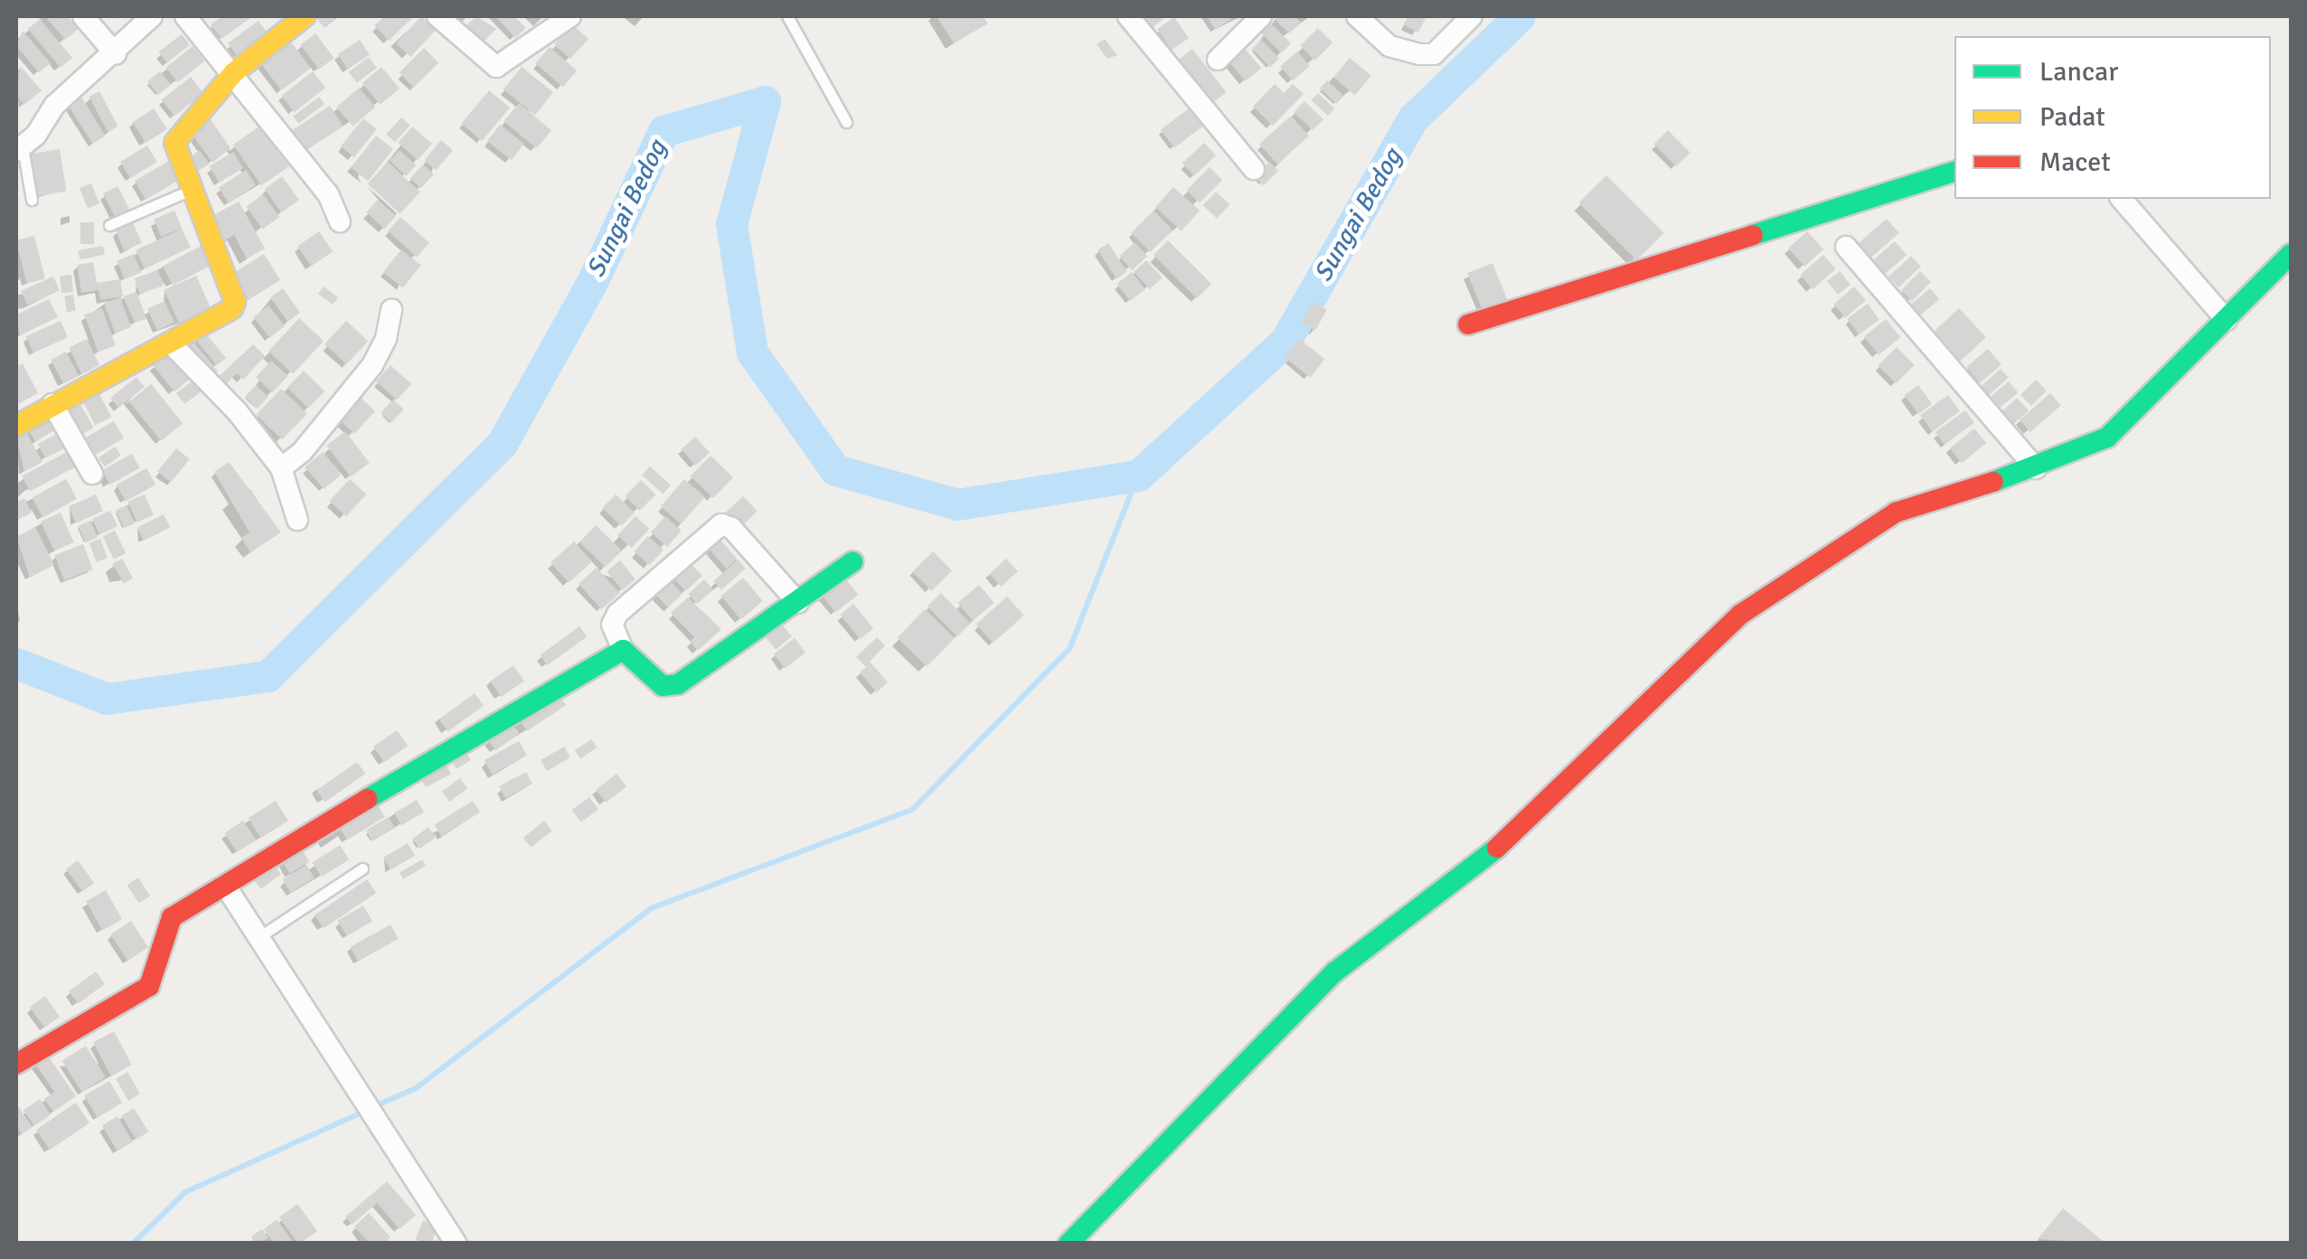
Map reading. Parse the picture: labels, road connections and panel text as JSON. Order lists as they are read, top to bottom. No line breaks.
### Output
{"water":["Sungai Bedog"],"legend":["Lancar","Padat","Macet"]}
